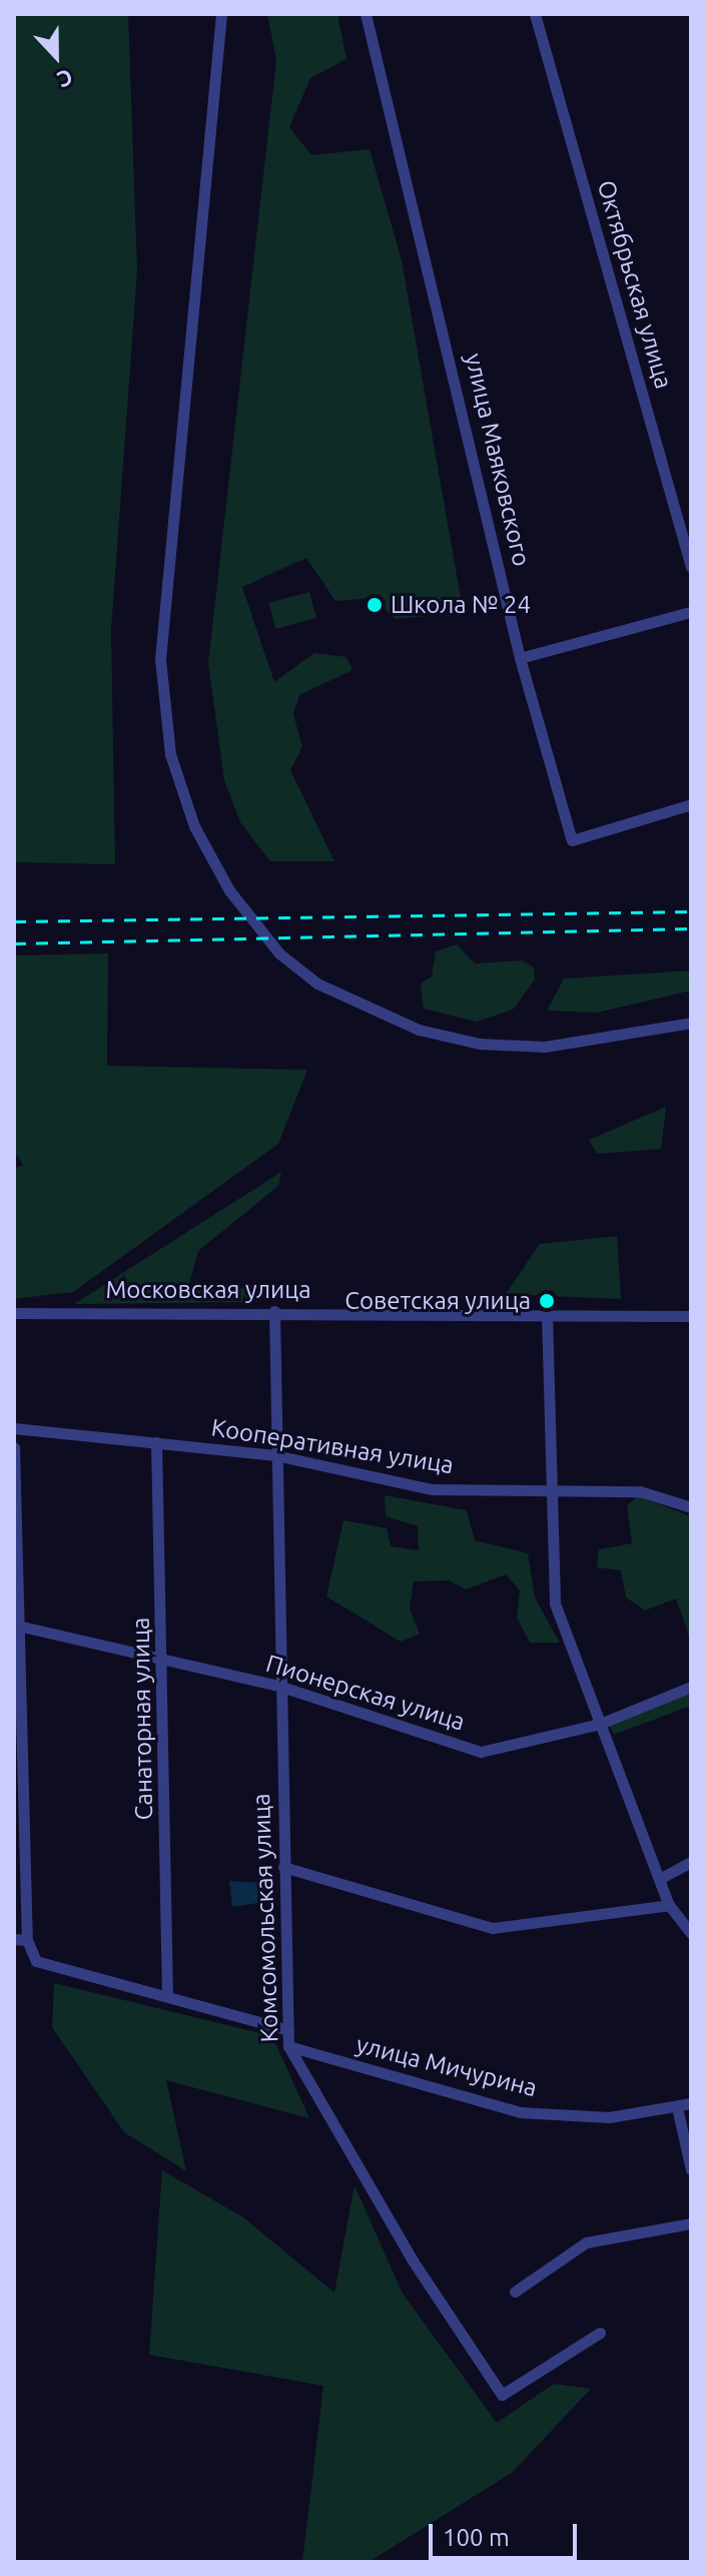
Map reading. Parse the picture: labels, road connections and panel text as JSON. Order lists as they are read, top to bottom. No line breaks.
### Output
{"streets":{"street":["Октябрьская улица","улица Маяковского","Московская улица","Кооперативная улица","Пионерская улица","Санаторная улица","Комсомольская улица","улица Мичурина"]},"crossings":[["Московская улица","Комсомольская улица"],["Кооперативная улица","Санаторная улица"],["Кооперативная улица","Комсомольская улица"],["Пионерская улица","Санаторная улица"],["Пионерская улица","Комсомольская улица"],["Комсомольская улица","улица Мичурина"]],"places":["Школа № 24","Советская улица"],"scale_bar":"100 m","north":"bottom"}
